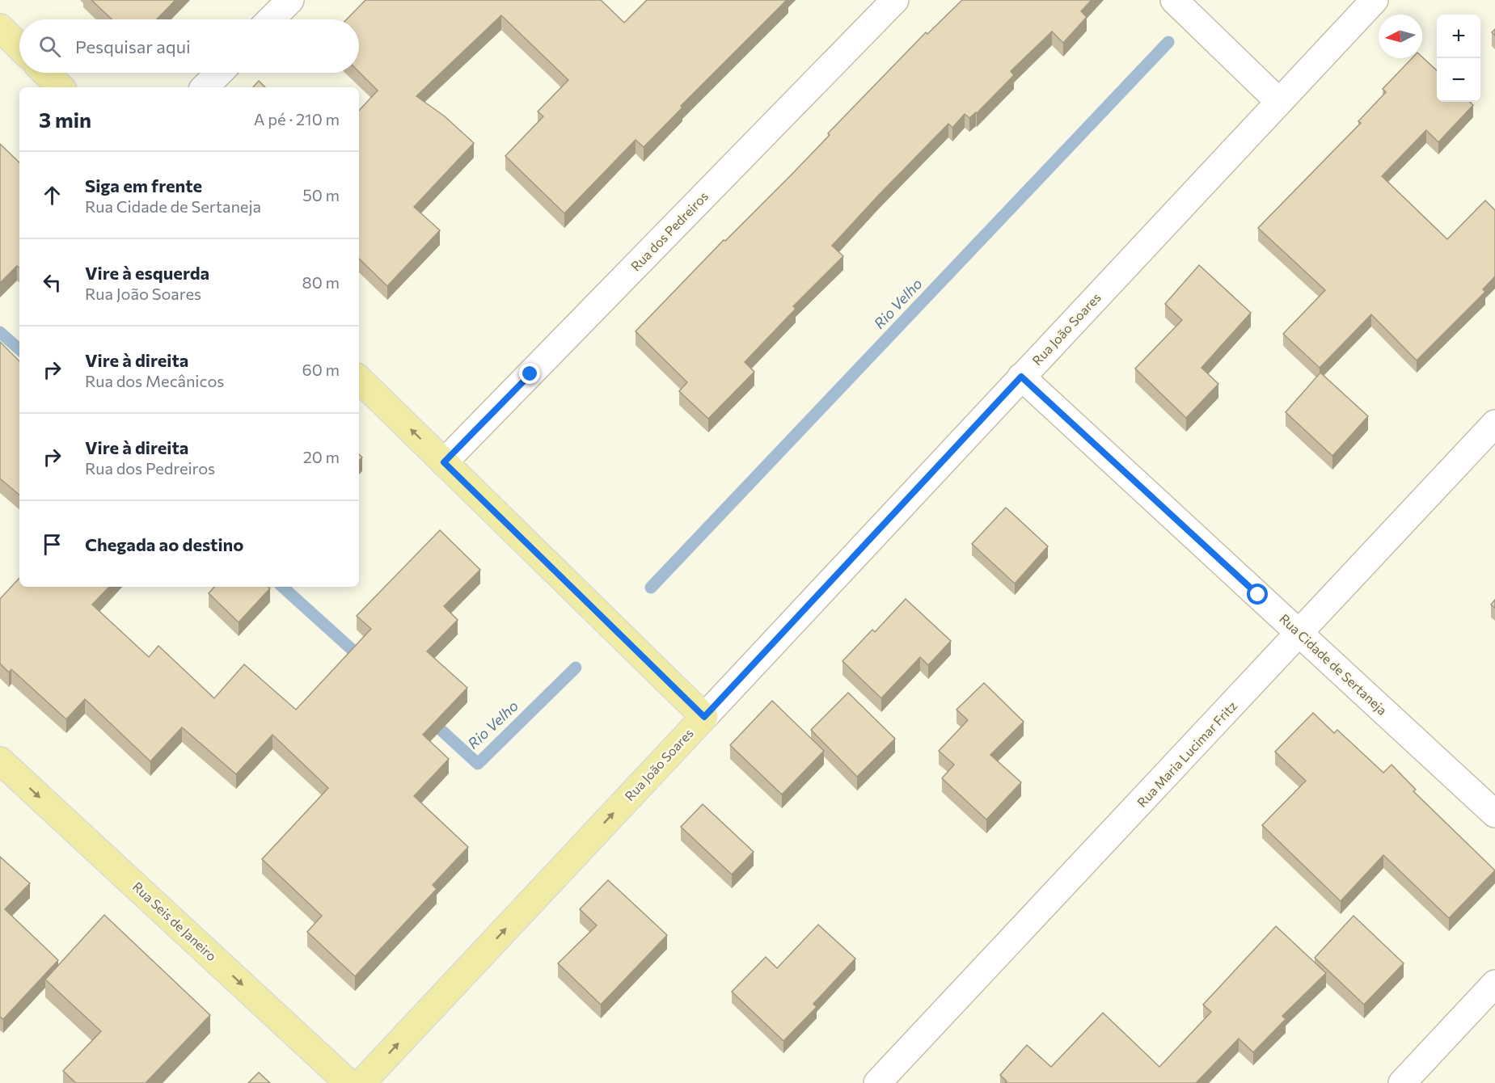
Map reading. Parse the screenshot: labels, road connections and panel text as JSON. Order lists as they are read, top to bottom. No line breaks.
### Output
{"streets":{"main road":["Rua João Soares","Rua Seis de Janeiro"],"street":["Rua dos Pedreiros","Rua Cidade de Sertaneja","Rua Maria Lucimar Fritz"]},"crossings":[["Rua João Soares","Rua Cidade de Sertaneja"],["Rua Cidade de Sertaneja","Rua Maria Lucimar Fritz"]],"one_way":["Rua Seis de Janeiro"],"water":["Rio Velho"],"north":"left","page":{"map_buttons":["+","−"],"search":"Pesquisar aqui","heading":["3 min","A pé · 210 m"],"list":[["Siga em frente","Rua Cidade de Sertaneja","50 m"],["Vire à esquerda","Rua João Soares","80 m"],["Vire à direita","Rua dos Mecânicos","60 m"],["Vire à direita","Rua dos Pedreiros","20 m"],"Chegada ao destino"]}}
